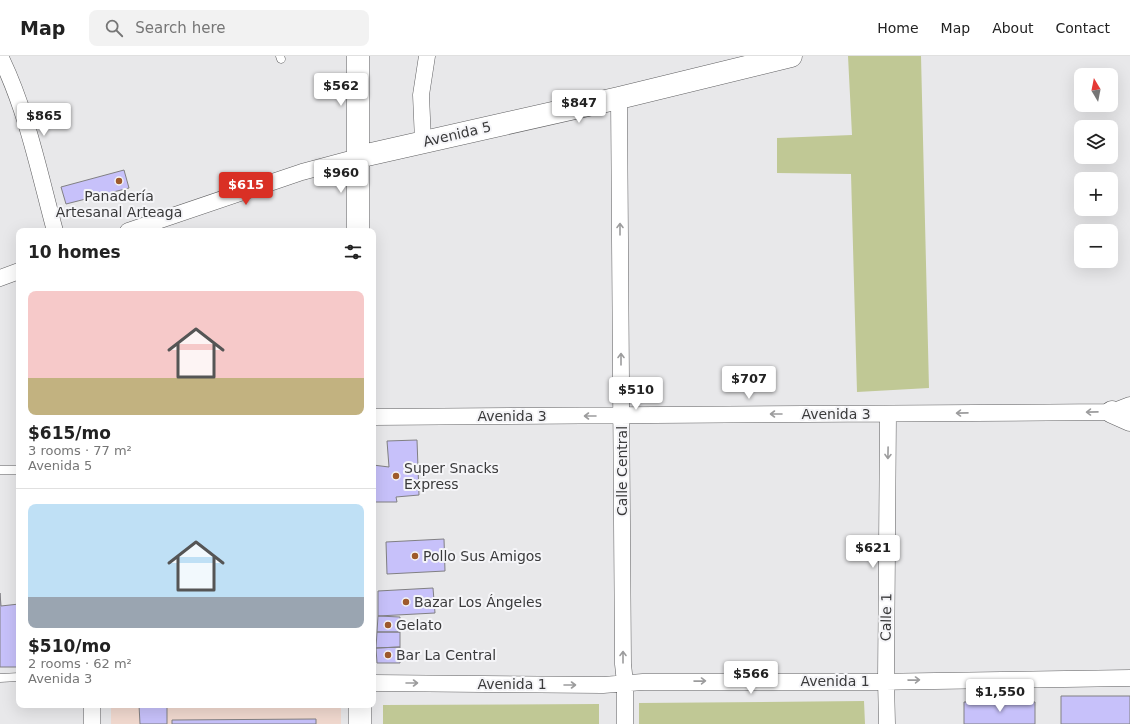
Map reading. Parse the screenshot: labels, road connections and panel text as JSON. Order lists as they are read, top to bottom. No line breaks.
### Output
{"streets":{"main road":["Avenida 5"],"street":["Avenida 3","Calle Central","Calle 1","Avenida 1"]},"crossings":[["Avenida 5","Calle Central"],["Avenida 3","Calle Central"],["Avenida 3","Calle 1"],["Calle Central","Avenida 1"],["Calle 1","Avenida 1"]],"one_way":["Avenida 3","Calle Central","Calle 1","Avenida 1"],"places":["Panadería Artesanal Arteaga","Super Snacks Express","Pollo Sus Amigos","Bazar Los Ángeles","Gelato","Bar La Central"],"north":"top","page":{"header":"Map","search":"Search here","nav":["Home","Map","About","Contact"],"map_buttons":["+","−"],"price":["$562","$847","$865","$960","$615","$707","$510","$621","$566","$1,550"],"heading":"10 homes","list":[{"name":"$615/mo","note":"3 rooms · 77 m² · Avenida 5"},{"name":"$510/mo","note":"2 rooms · 62 m² · Avenida 3"}]}}
